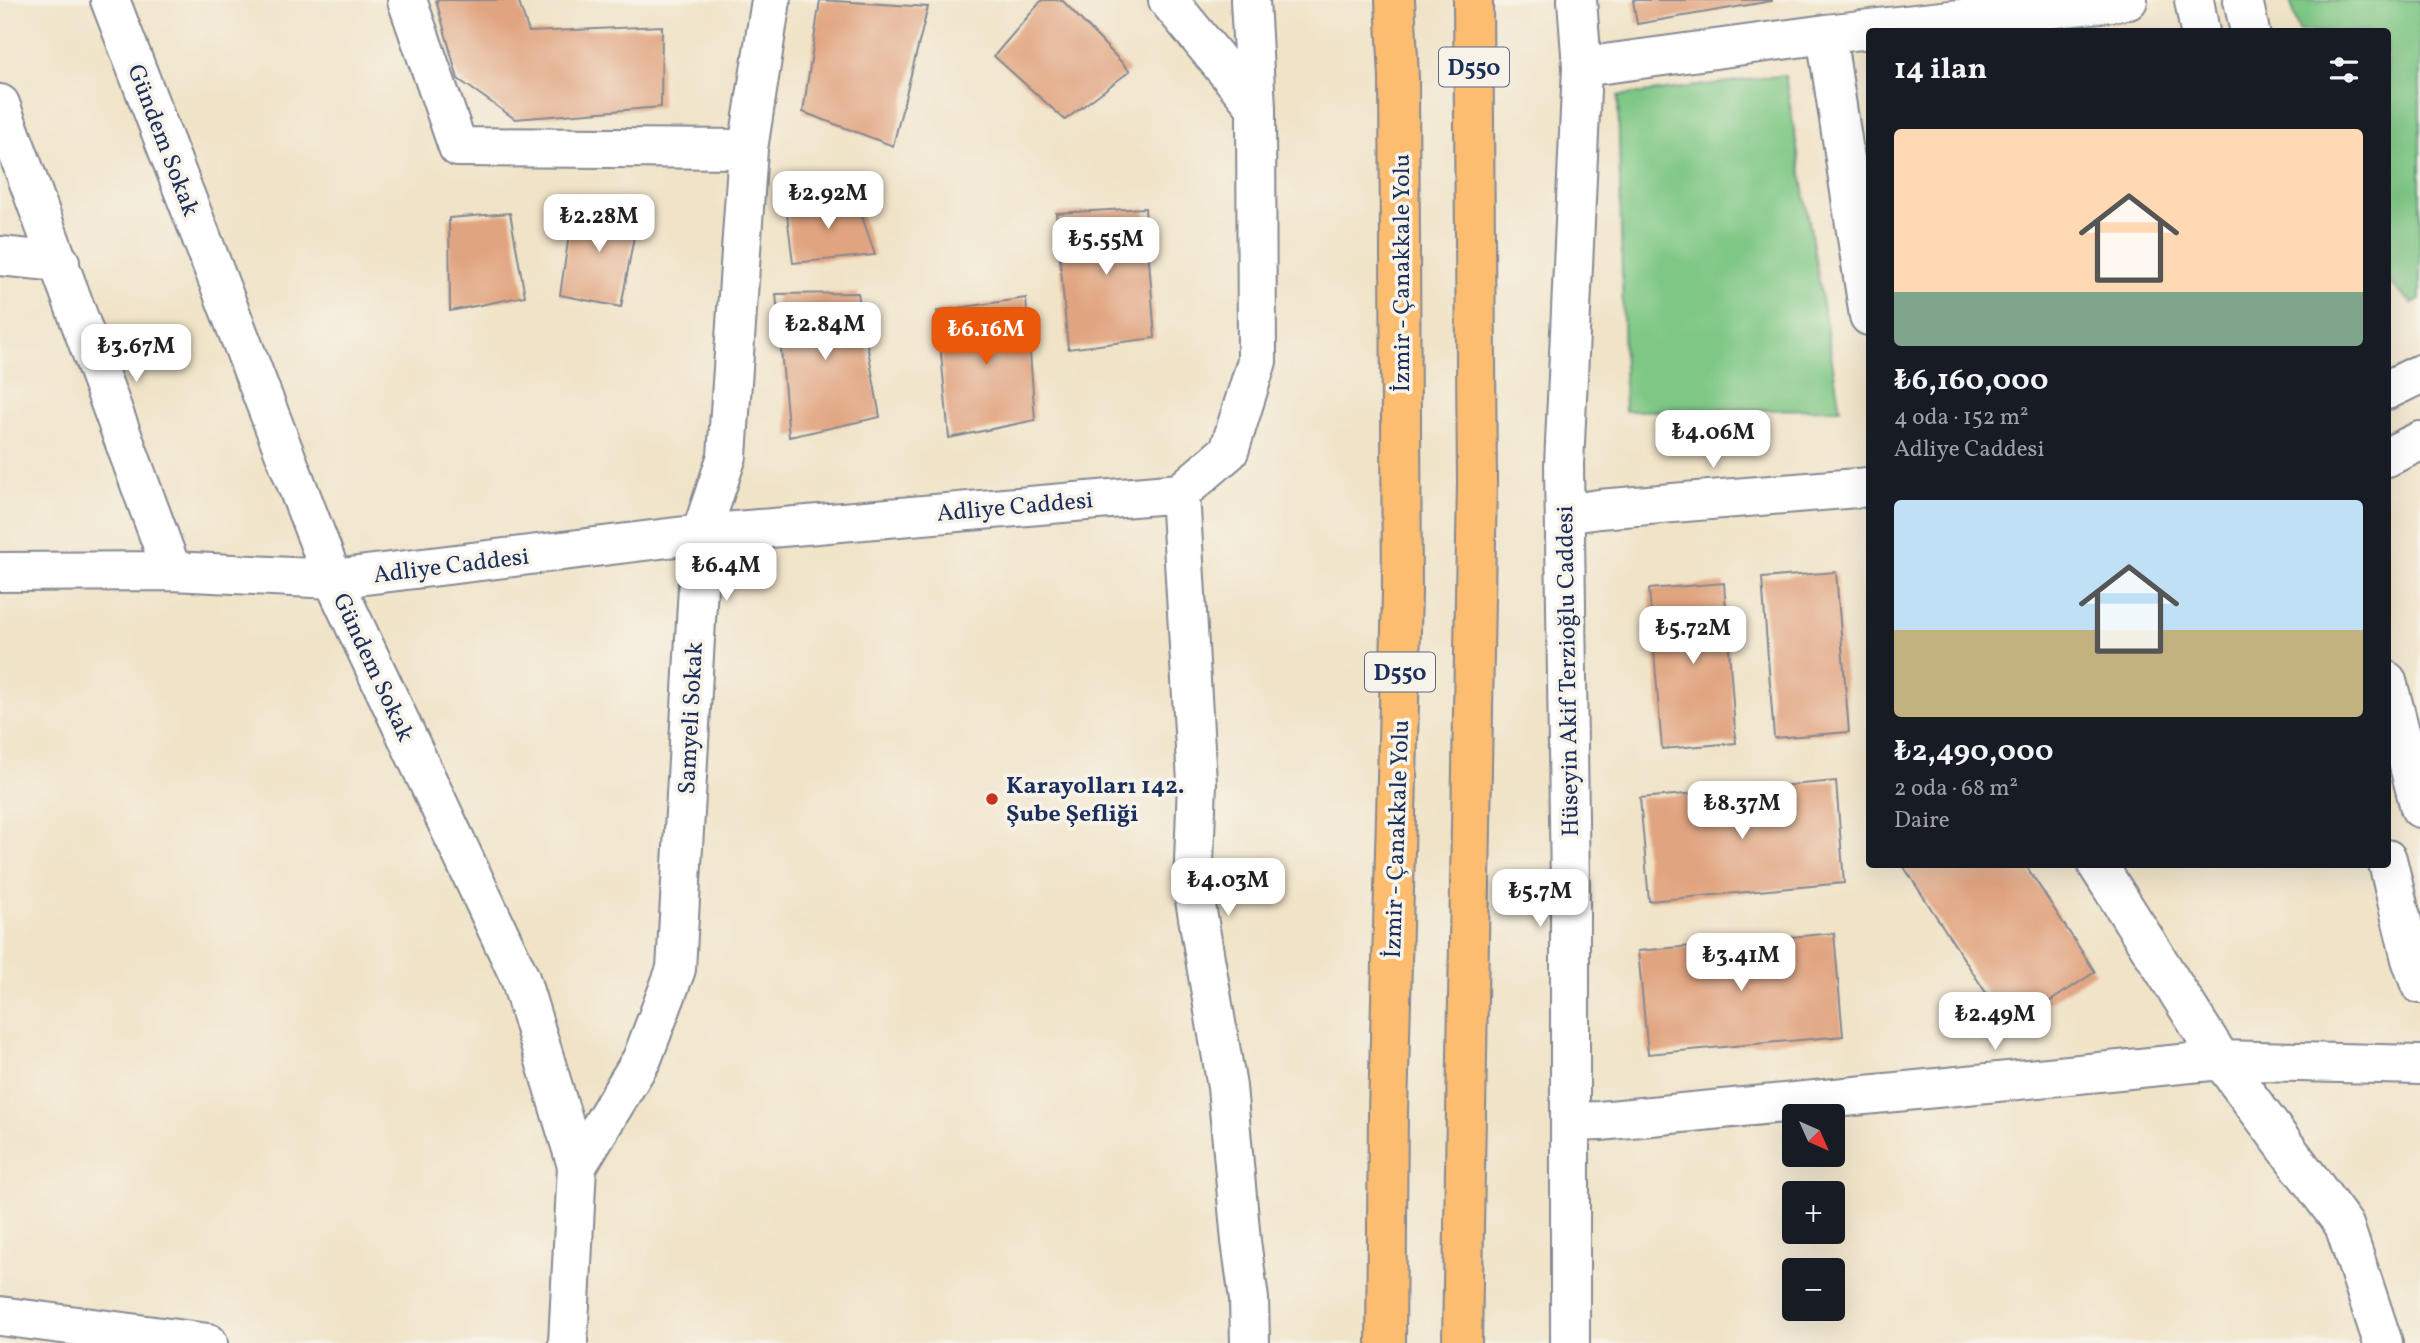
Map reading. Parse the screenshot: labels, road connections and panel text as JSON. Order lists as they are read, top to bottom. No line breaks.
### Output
{"streets":{"highway":["D550","İzmir - Çanakkale Yolu"],"street":["Gündem Sokak","Adliye Caddesi","Hüseyin Akif Terzioğlu Caddesi","Samyeli Sokak"]},"crossings":[["Gündem Sokak","Adliye Caddesi"],["Gündem Sokak","Samyeli Sokak"],["Adliye Caddesi","Samyeli Sokak"]],"places":["Karayolları 142. Şube Şefliği"],"north":"bottom right","page":{"heading":"14 ilan","list":[{"name":"₺6,160,000","note":"4 oda · 152 m² · Adliye Caddesi"},{"name":"₺2,490,000","note":"2 oda · 68 m² · Daire"}],"price":["₺2.92M","₺2.28M","₺5.55M","₺2.84M","₺6.16M","₺3.67M","₺4.06M","₺6.4M","₺5.72M","₺8.37M","₺4.03M","₺5.7M","₺3.41M","₺2.49M"],"map_buttons":["+","−"]}}
